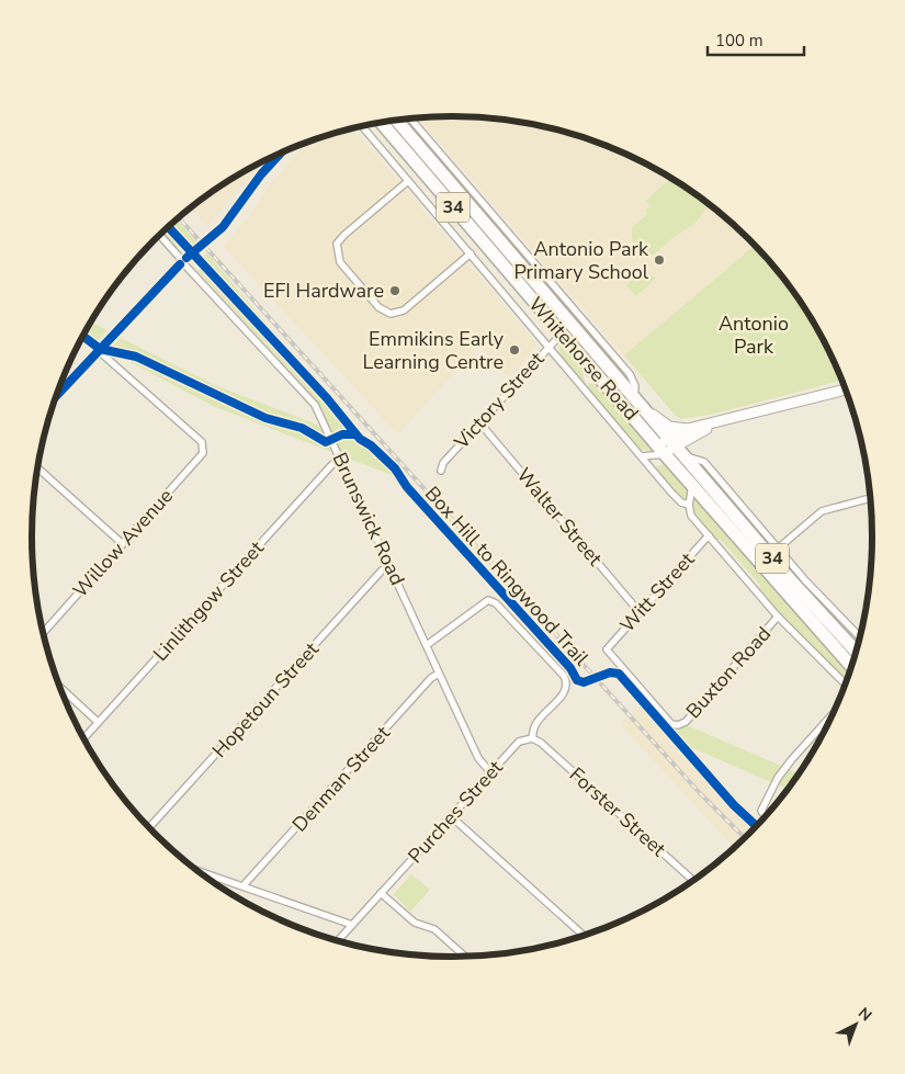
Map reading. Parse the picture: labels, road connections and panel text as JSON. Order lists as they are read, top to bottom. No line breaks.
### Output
{"streets":{"highway":["34","Whitehorse Road"],"street":["Victory Street","Walter Street","Brunswick Road","Willow Avenue","Witt Street","Linlithgow Street","Buxton Road","Hopetoun Street","Denman Street","Purches Street","Forster Street"],"cycle path":["Box Hill to Ringwood Trail"]},"crossings":[["Whitehorse Road","Victory Street"],["Whitehorse Road","Witt Street"],["Whitehorse Road","Buxton Road"],["Victory Street","Walter Street"],["Walter Street","Witt Street"],["Brunswick Road","Linlithgow Street"],["Brunswick Road","Hopetoun Street"],["Brunswick Road","Denman Street"],["Brunswick Road","Purches Street"],["Witt Street","Buxton Road"],["Purches Street","Forster Street"]],"parks":["Antonio Park"],"places":["Antonio Park Primary School","EFI Hardware","Emmikins Early Learning Centre"],"scale_bar":"100 m","north":"top right"}
